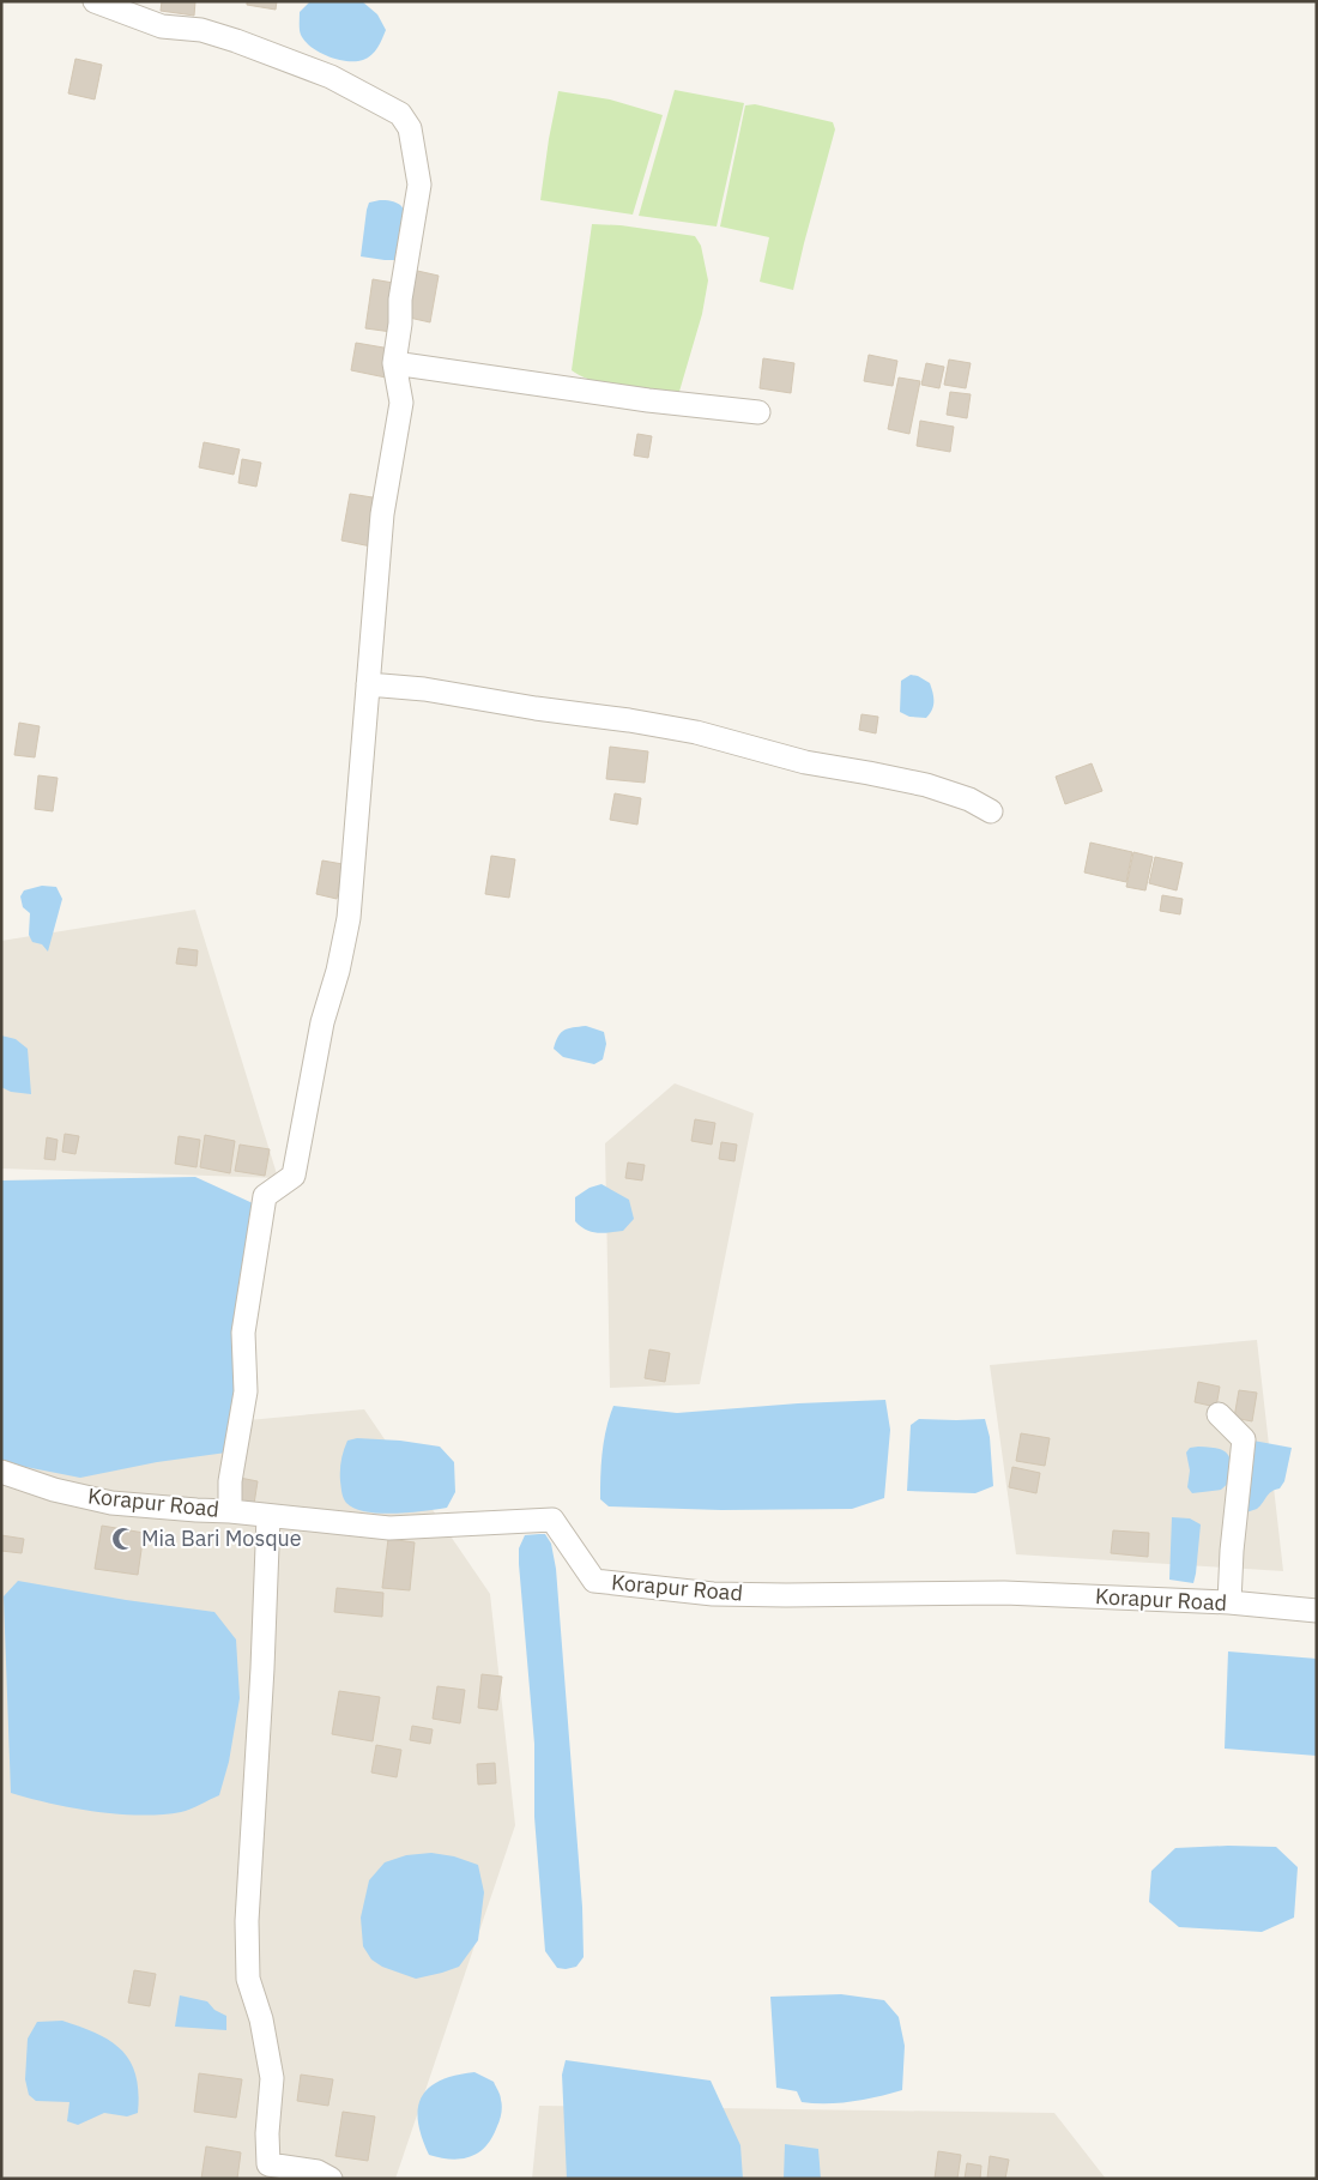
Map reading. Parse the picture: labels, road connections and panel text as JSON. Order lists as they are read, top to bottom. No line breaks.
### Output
{"streets":{"street":["Korapur Road"]},"places":{"mosque":["Mia Bari Mosque"]}}
